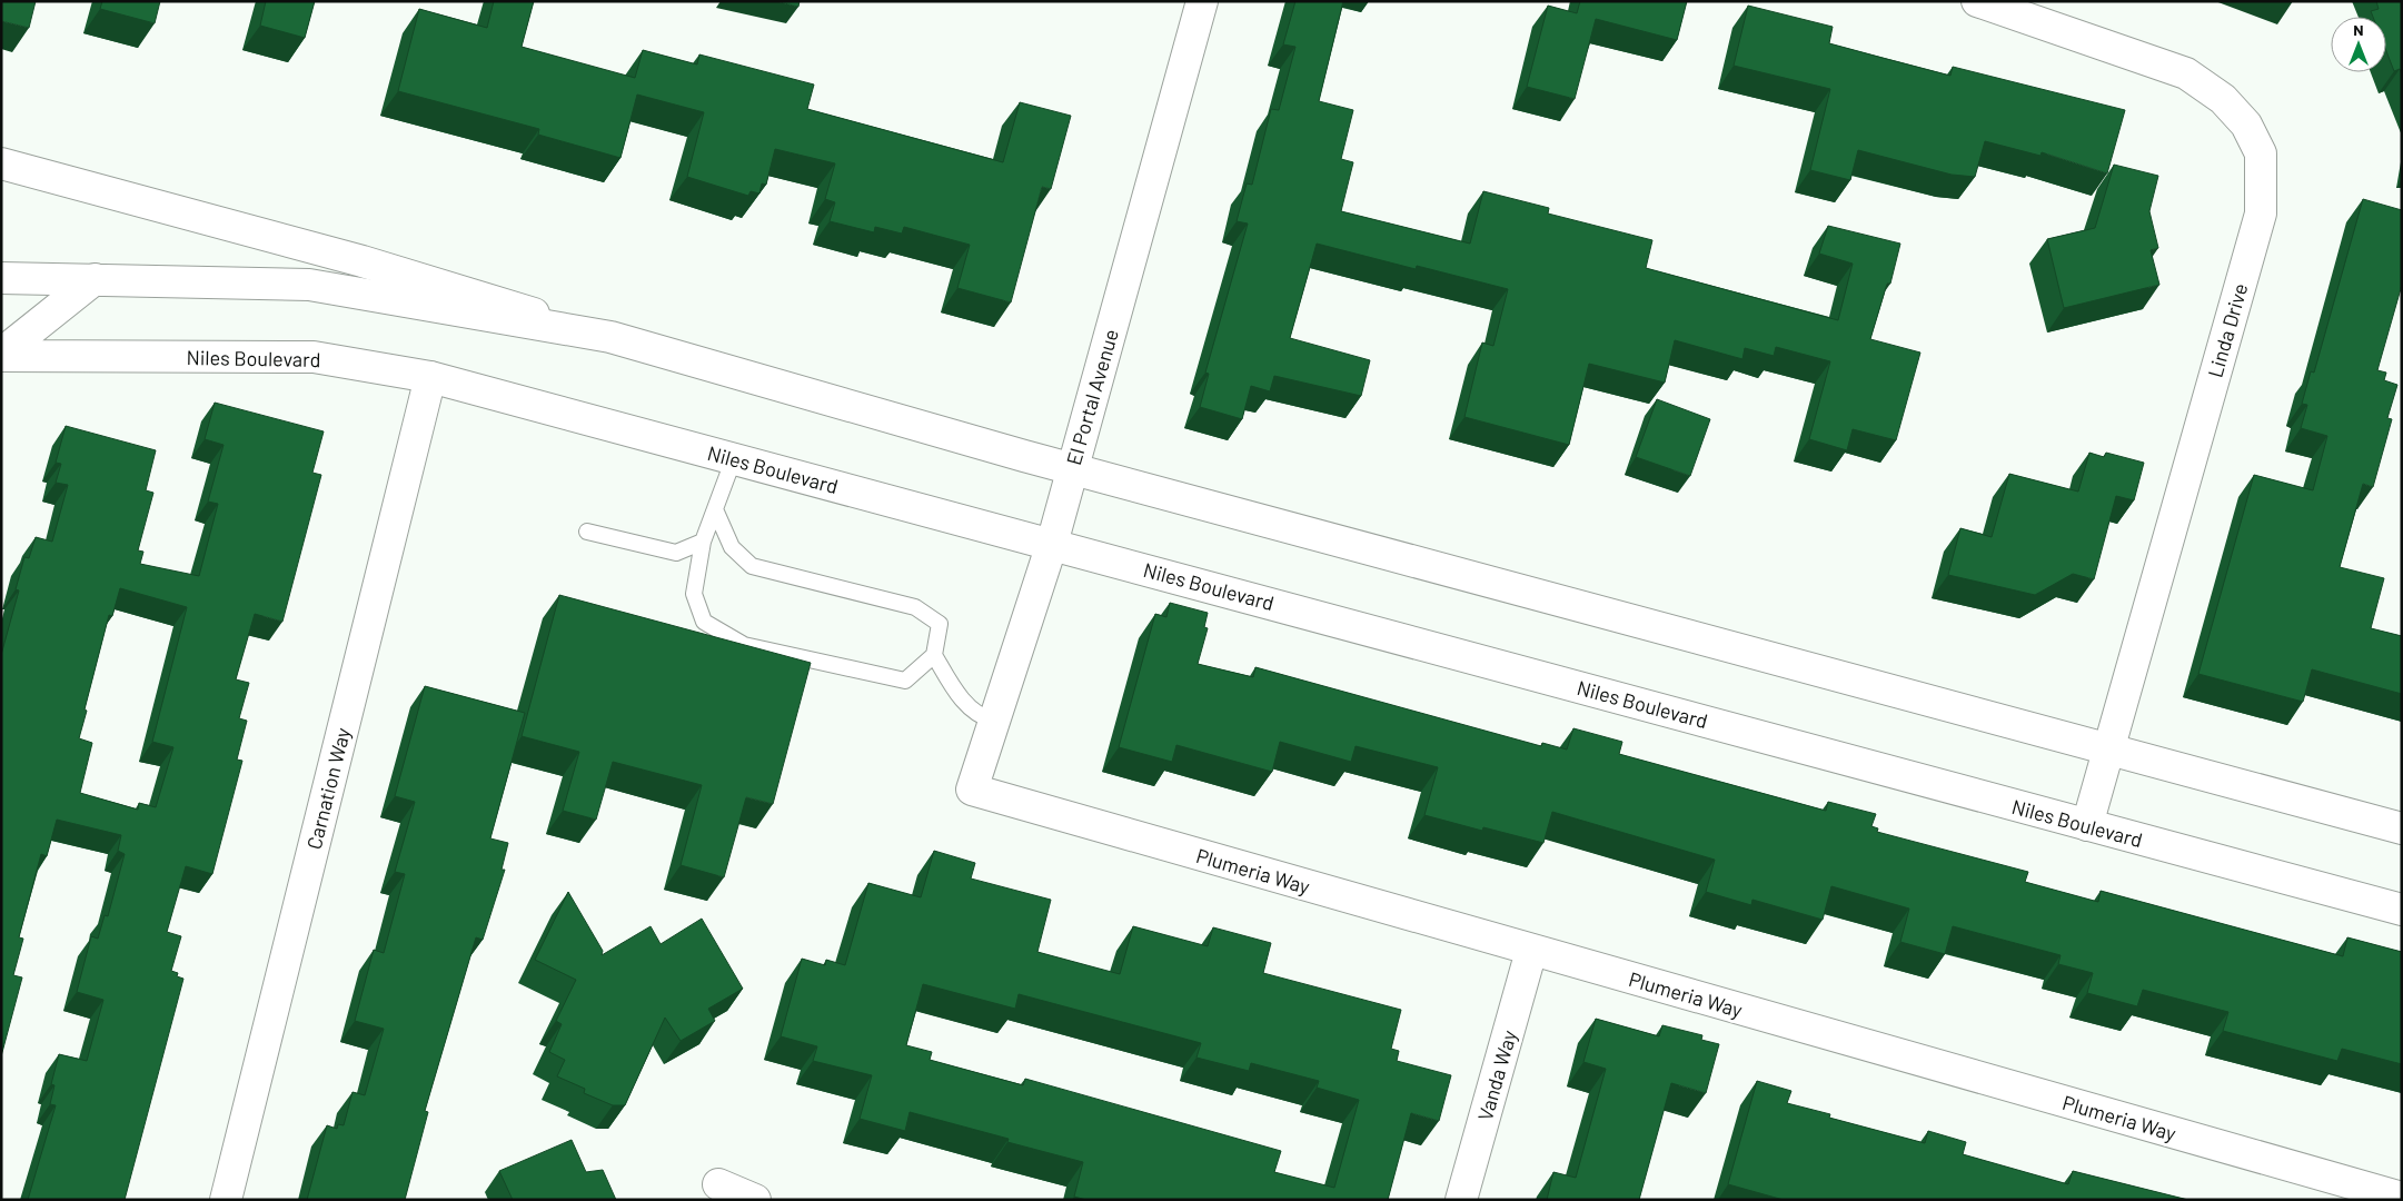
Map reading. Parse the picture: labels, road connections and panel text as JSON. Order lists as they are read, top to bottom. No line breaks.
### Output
{"streets":{"street":["Linda Drive","Niles Boulevard","El Portal Avenue","Carnation Way","Plumeria Way","Vanda Way"]},"crossings":[["Linda Drive","Niles Boulevard"],["Niles Boulevard","El Portal Avenue"],["Niles Boulevard","Carnation Way"],["El Portal Avenue","Plumeria Way"],["Plumeria Way","Vanda Way"]],"north":"top"}
